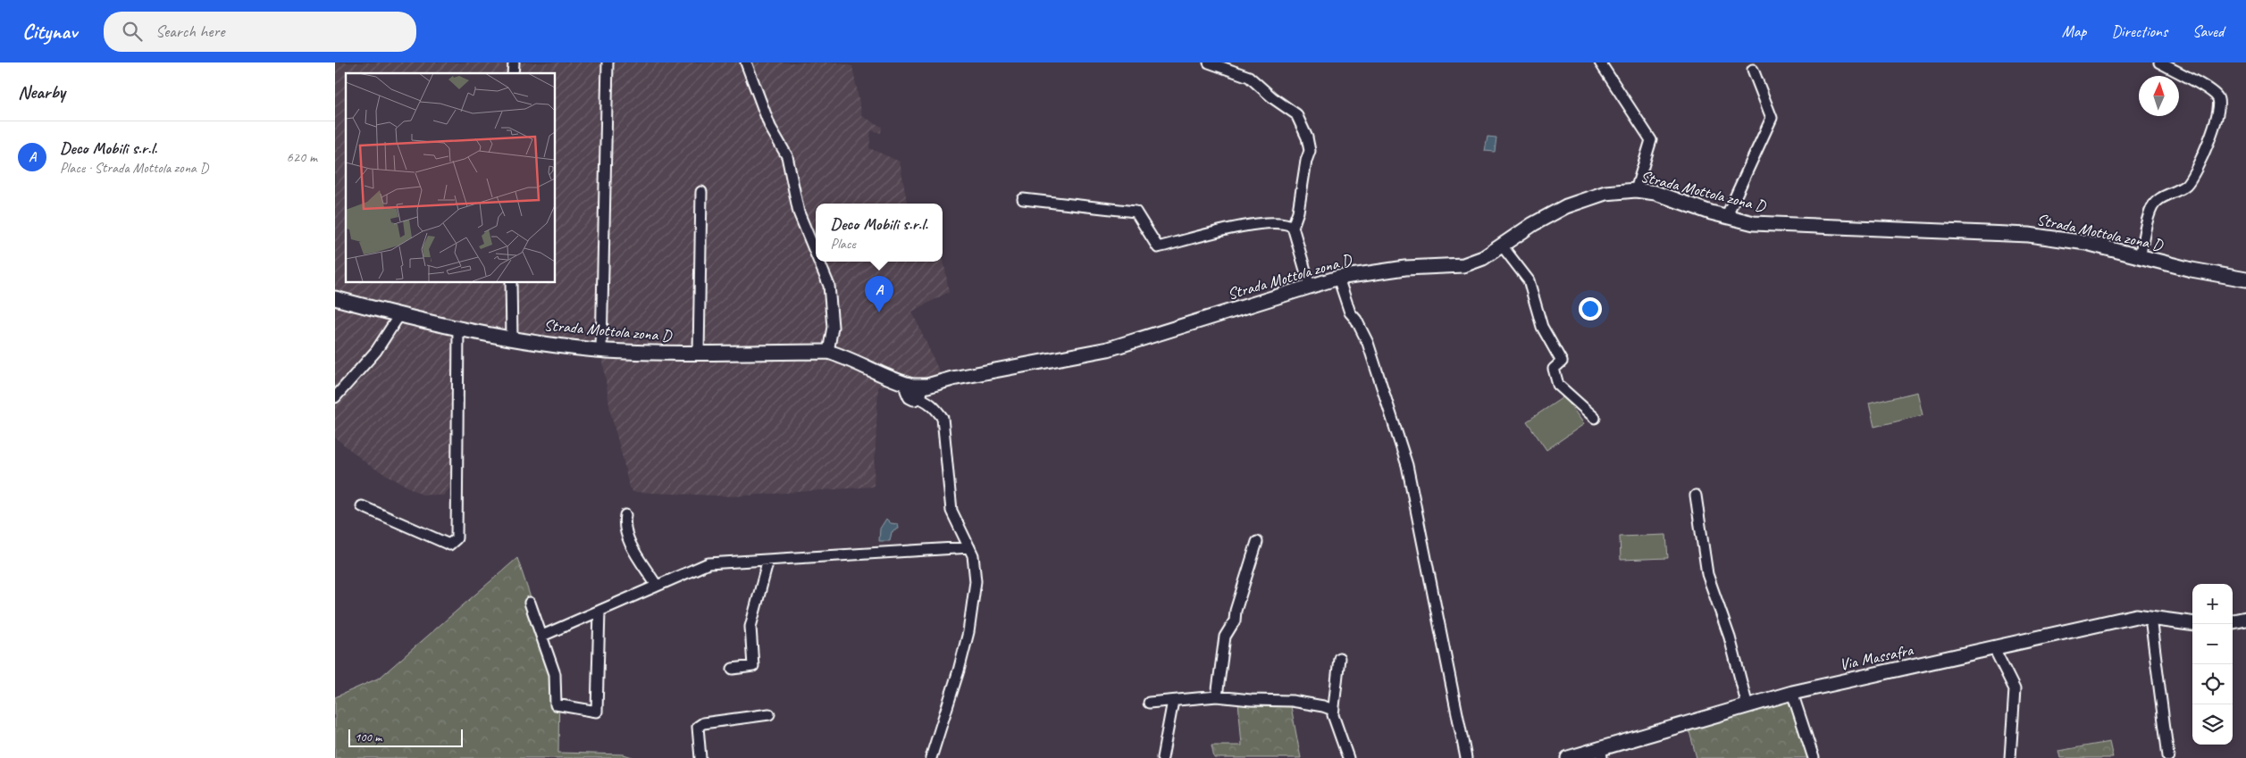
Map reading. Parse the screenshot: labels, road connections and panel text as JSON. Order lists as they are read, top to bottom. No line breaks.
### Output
{"streets":{"main road":["Strada Mottola zona D","Via Massafra"]},"scale_bar":"100 m","north":"top","page":{"header":"Citynav","search":"Search here","nav":["Map","Directions","Saved"],"heading":"Nearby","list":[{"mark":"A","name":"Deco Mobili s.r.l.","note":"Place · Strada Mottola zona D","value":"620 m"}],"popup":["Deco Mobili s.r.l.","Place"],"pins":"A","map_buttons":["+","−"],"scale":"100 m"}}
